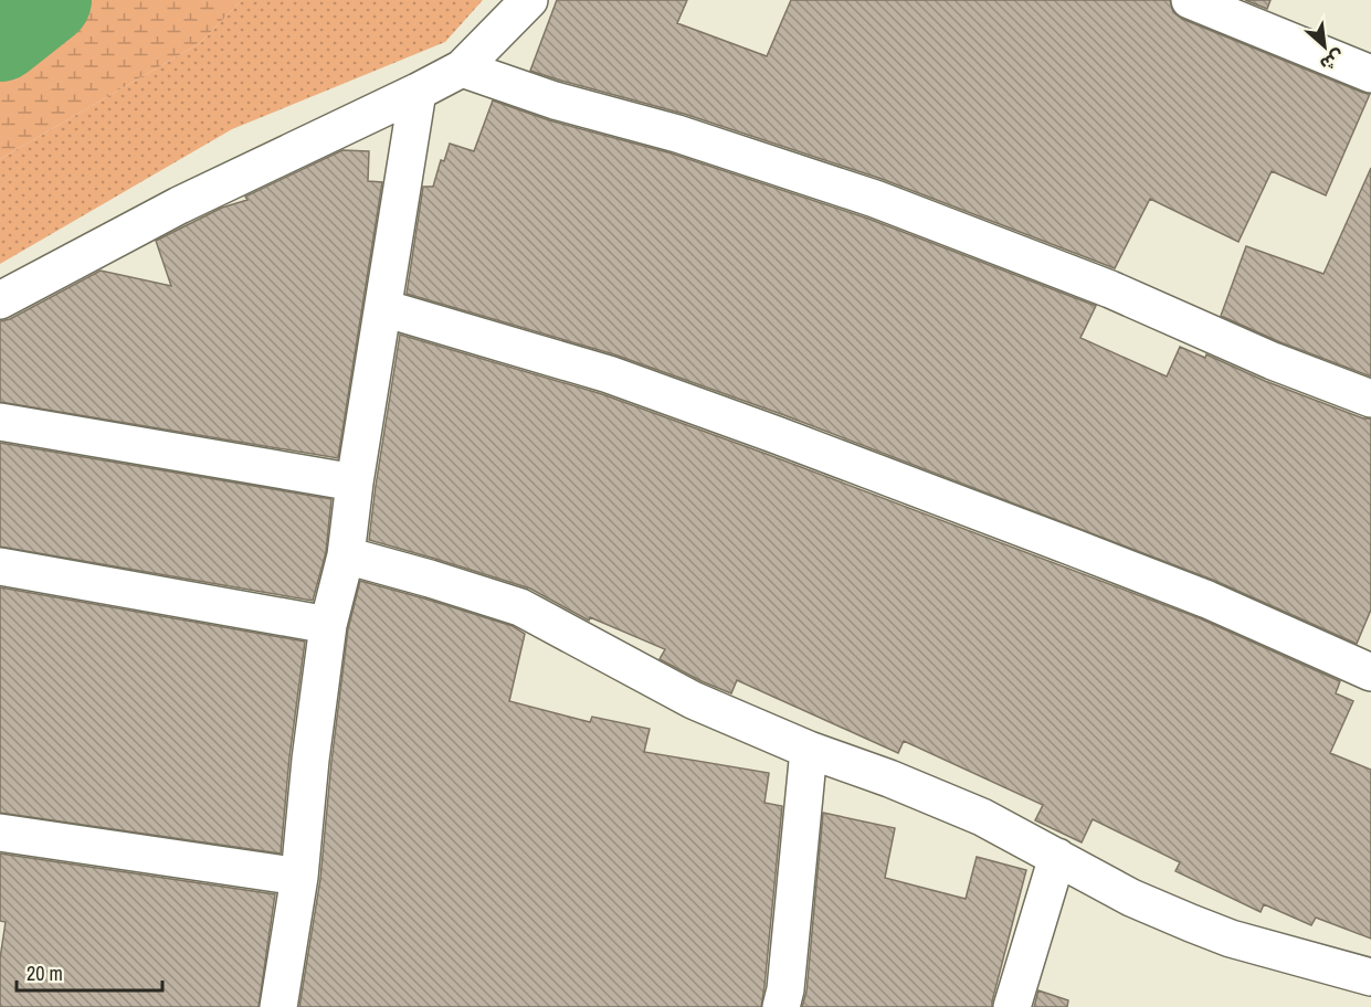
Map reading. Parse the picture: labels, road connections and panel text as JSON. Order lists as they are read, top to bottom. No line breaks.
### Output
{"scale_bar":"20 m","north":"bottom right"}
